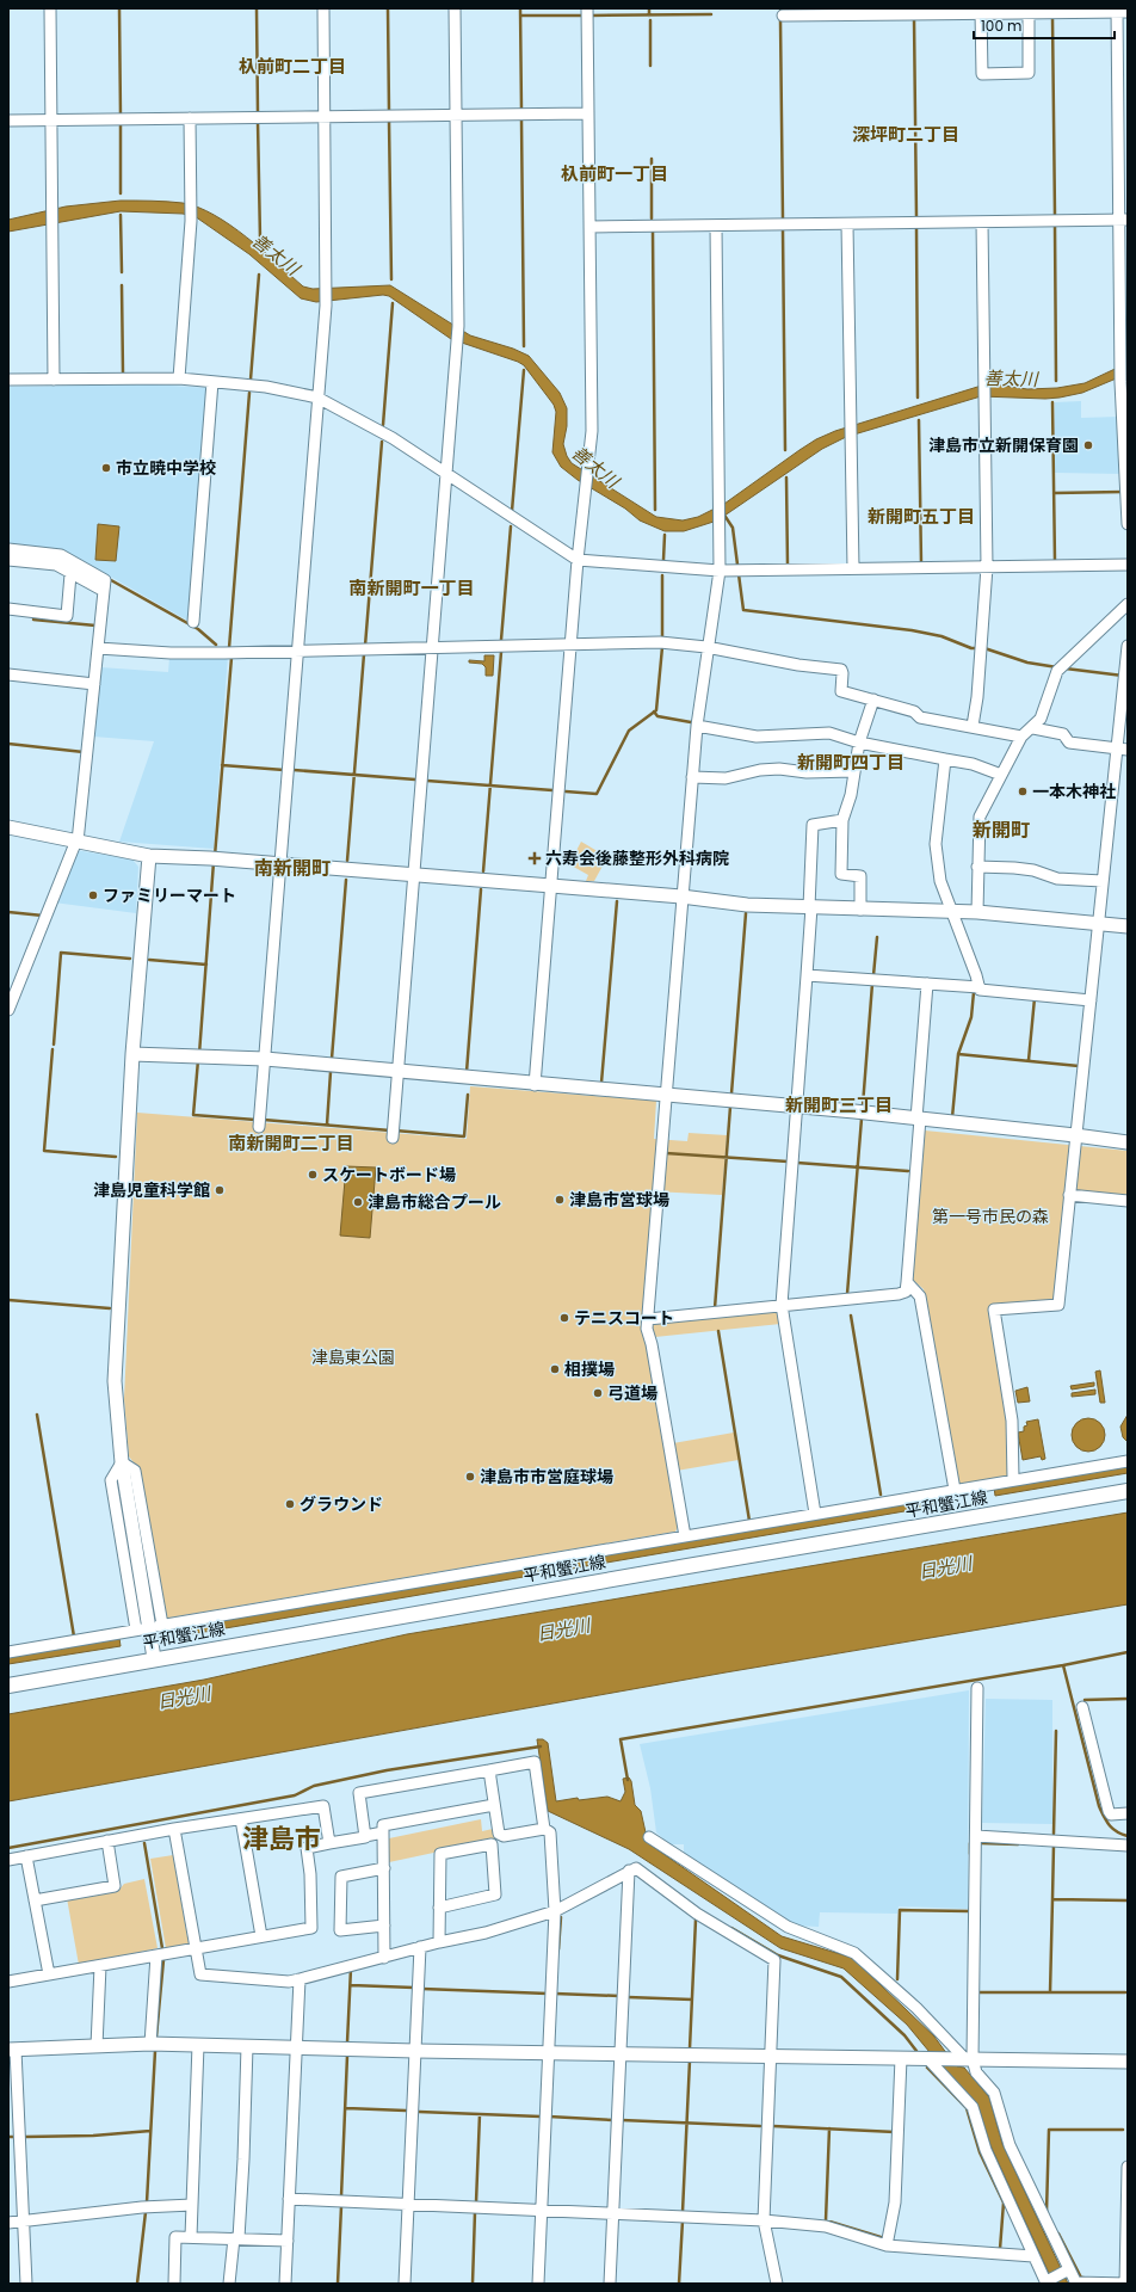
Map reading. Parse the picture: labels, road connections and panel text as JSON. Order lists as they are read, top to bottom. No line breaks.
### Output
{"streets":{"main road":["平和蟹江線"]},"districts":["杁前町二丁目","深坪町二丁目","杁前町一丁目","新開町五丁目","南新開町一丁目","新開町四丁目","新開町","南新開町","新開町三丁目","南新開町二丁目","津島市"],"water":["善太川","日光川"],"parks":["第一号市民の森","津島東公園"],"places":{"other":["津島市立新開保育園","市立暁中学校","一本木神社","ファミリーマート","スケートボード場","津島児童科学館","津島市営球場","津島市総合プール","テニスコート","相撲場","弓道場","津島市市営庭球場","グラウンド"],"health":["六寿会後藤整形外科病院"]},"scale_bar":"100 m"}
